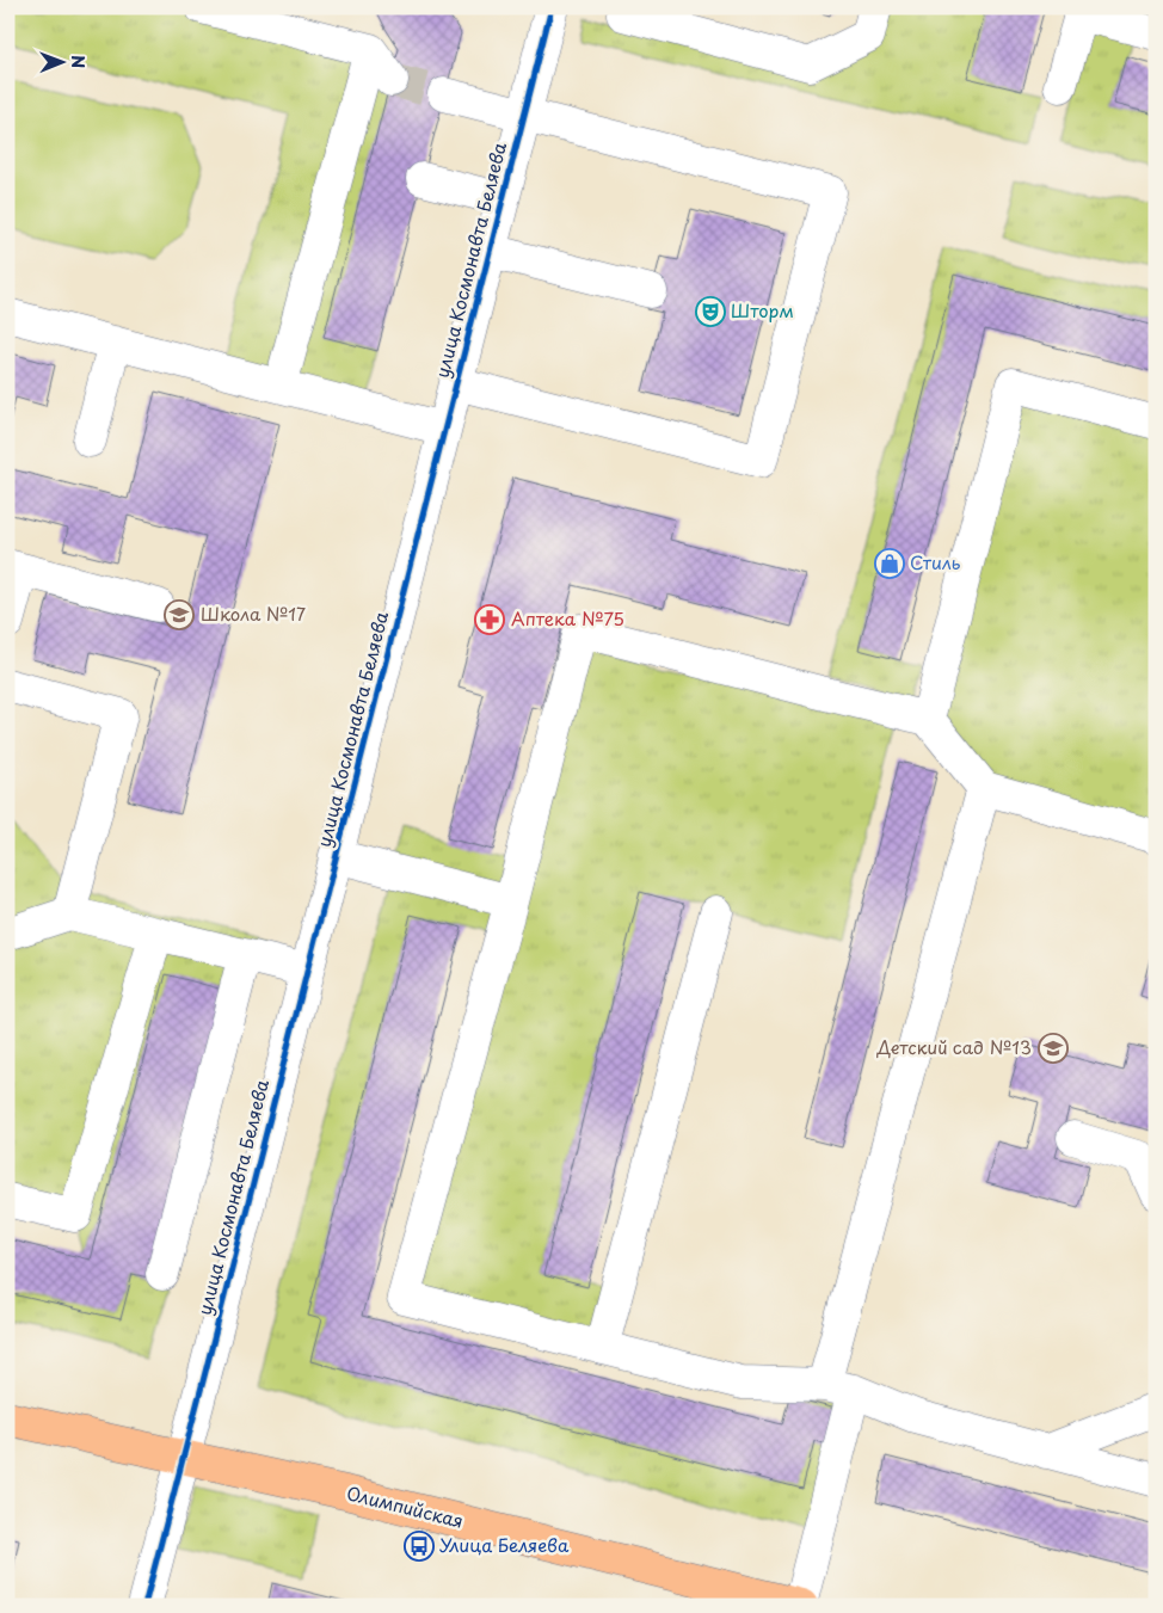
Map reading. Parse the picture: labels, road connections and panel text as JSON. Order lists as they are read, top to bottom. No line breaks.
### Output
{"streets":{"main road":["Олимпийская"],"street":["улица Космонавта Беляева"]},"crossings":[["улица Космонавта Беляева","Олимпийская"]],"places":{"theatre":["Шторм"],"shop":["Стиль"],"school or university":["Школа №17","Детский сад №13"],"pharmacy":["Аптека №75"],"bus stop":["Улица Беляева"]},"north":"right"}
